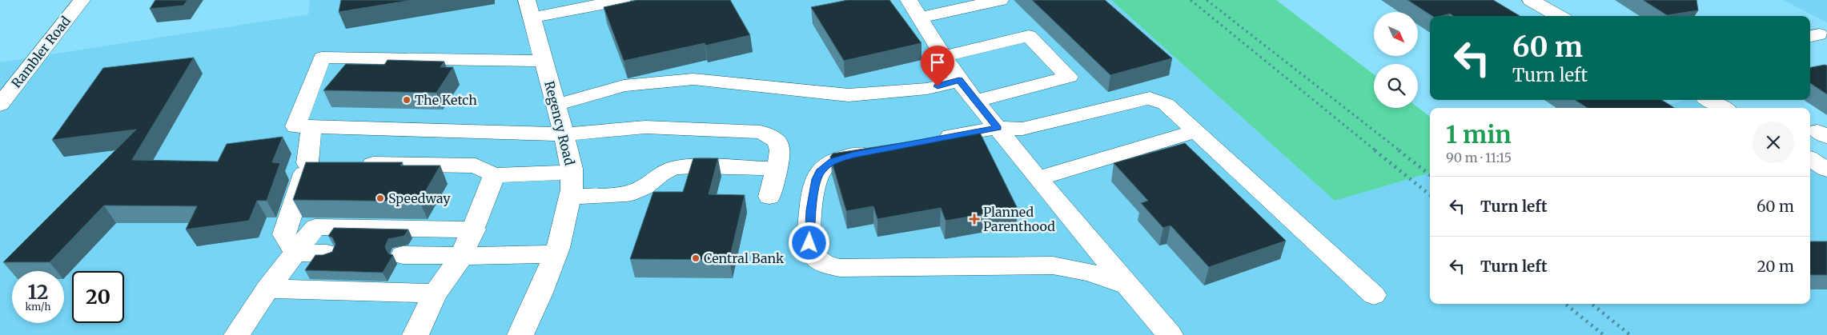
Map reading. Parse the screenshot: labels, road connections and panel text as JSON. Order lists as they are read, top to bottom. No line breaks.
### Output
{"streets":{"street":["Rambler Road","Regency Road"]},"places":{"other":["The Ketch","Speedway","Central Bank"],"health":["Planned Parenthood"]},"north":"bottom right","page":{"turn":["60 m","Turn left"],"heading":["1 min","90 m · 11:15"],"list":[{"name":"Turn left","value":"60 m"},{"name":"Turn left","value":"20 m"}],"speed":"12 km/h","limit":"20"}}
